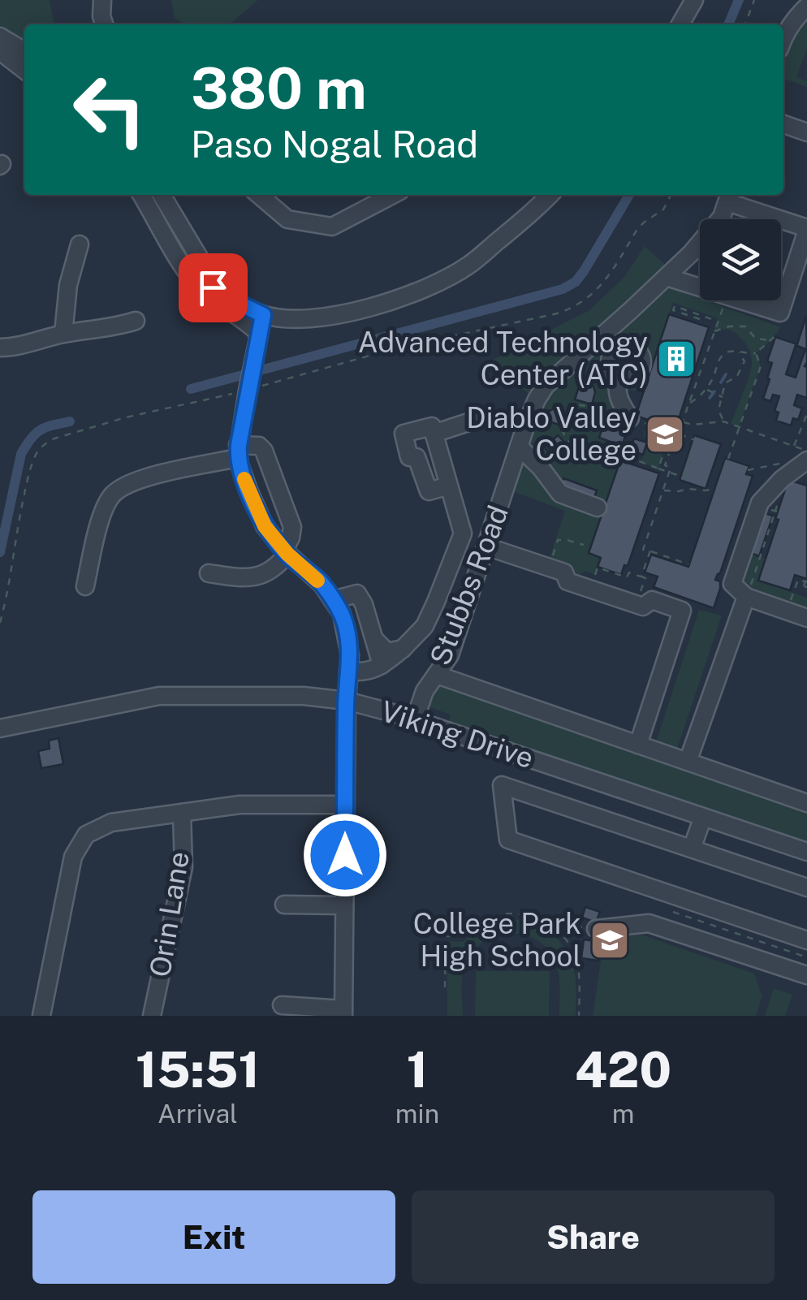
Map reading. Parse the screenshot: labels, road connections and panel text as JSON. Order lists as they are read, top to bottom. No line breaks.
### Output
{"streets":{"street":["Stubbs Road","Viking Drive","Orin Lane"]},"crossings":[["Stubbs Road","Viking Drive"]],"places":{"building":["Advanced Technology Center (ATC)"],"school or university":["Diablo Valley College","College Park High School"]},"page":{"turn":["380 m","Paso Nogal Road"],"eta":["15:51","Arrival","1","min","420","m"],"buttons":["Exit","Share"]}}
